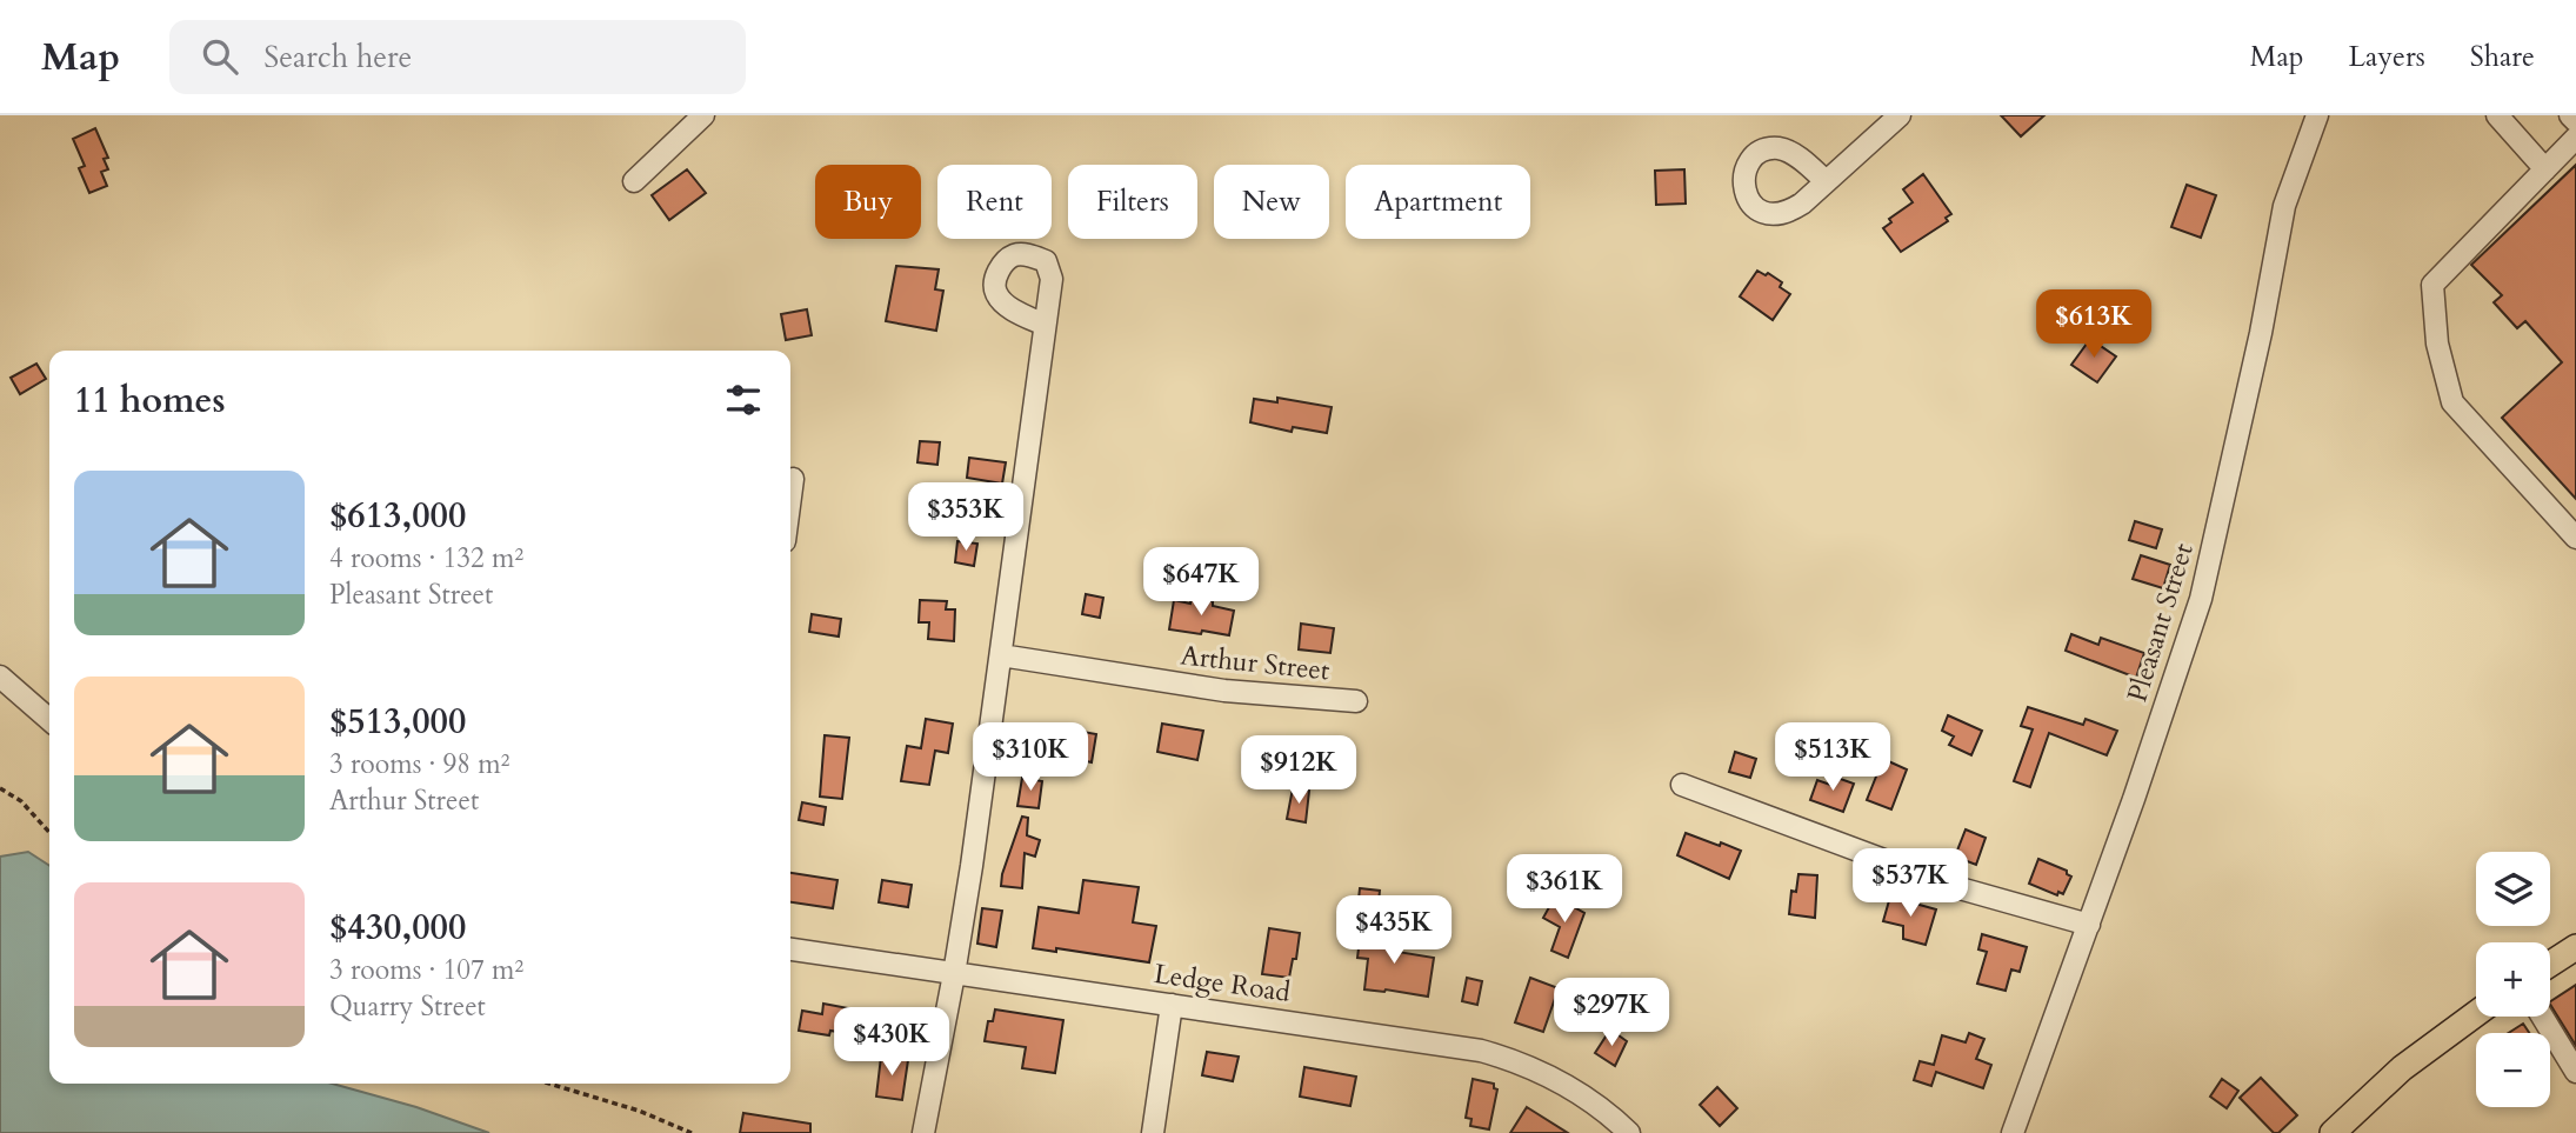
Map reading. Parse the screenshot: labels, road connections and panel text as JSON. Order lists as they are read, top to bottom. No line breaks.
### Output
{"streets":{"street":["Pleasant Street","Arthur Street","Ledge Road"]},"page":{"header":"Map","search":"Search here","nav":["Map","Layers","Share"],"chip":["Buy","Rent","Filters","New","Apartment"],"price":["$613K","$353K","$647K","$310K","$513K","$912K","$537K","$361K","$435K","$297K","$430K"],"heading":"11 homes","list":[{"name":"$613,000","note":"4 rooms · 132 m² · Pleasant Street"},{"name":"$513,000","note":"3 rooms · 98 m² · Arthur Street"},{"name":"$430,000","note":"3 rooms · 107 m² · Quarry Street"}],"map_buttons":["+","−"]}}
